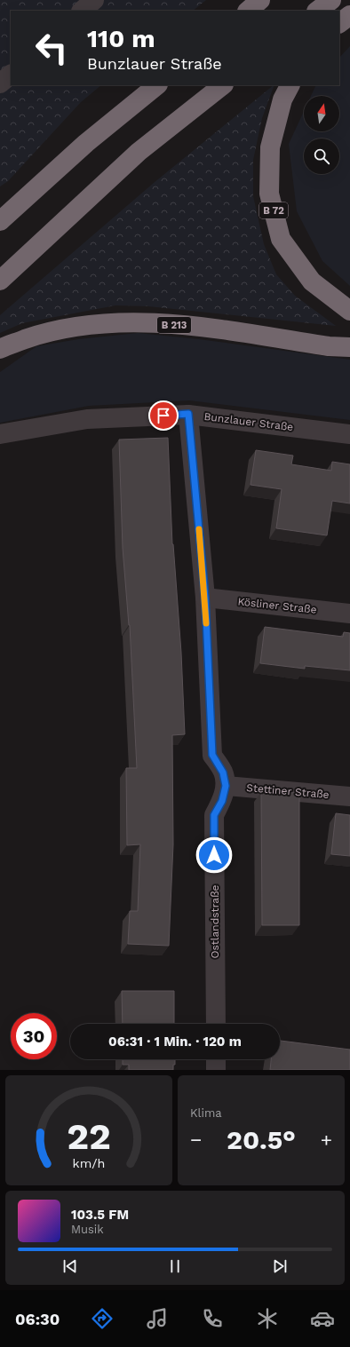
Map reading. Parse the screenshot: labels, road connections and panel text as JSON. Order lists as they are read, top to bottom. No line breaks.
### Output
{"streets":{"highway":["B 72","B 213"],"street":["Bunzlauer Straße","Kösliner Straße","Stettiner Straße","Ostlandstraße"]},"crossings":[["Stettiner Straße","Ostlandstraße"]],"north":"top","page":{"turn":["110 m","Bunzlauer Straße"],"limit":"30","trip":"06:31 · 1 Min. · 120 m","tile":"Klima","heat":["−","20.5°","+"],"song":["103.5 FM","Musik"],"tabs":"06:30","gauge":["22","km/h"]}}
